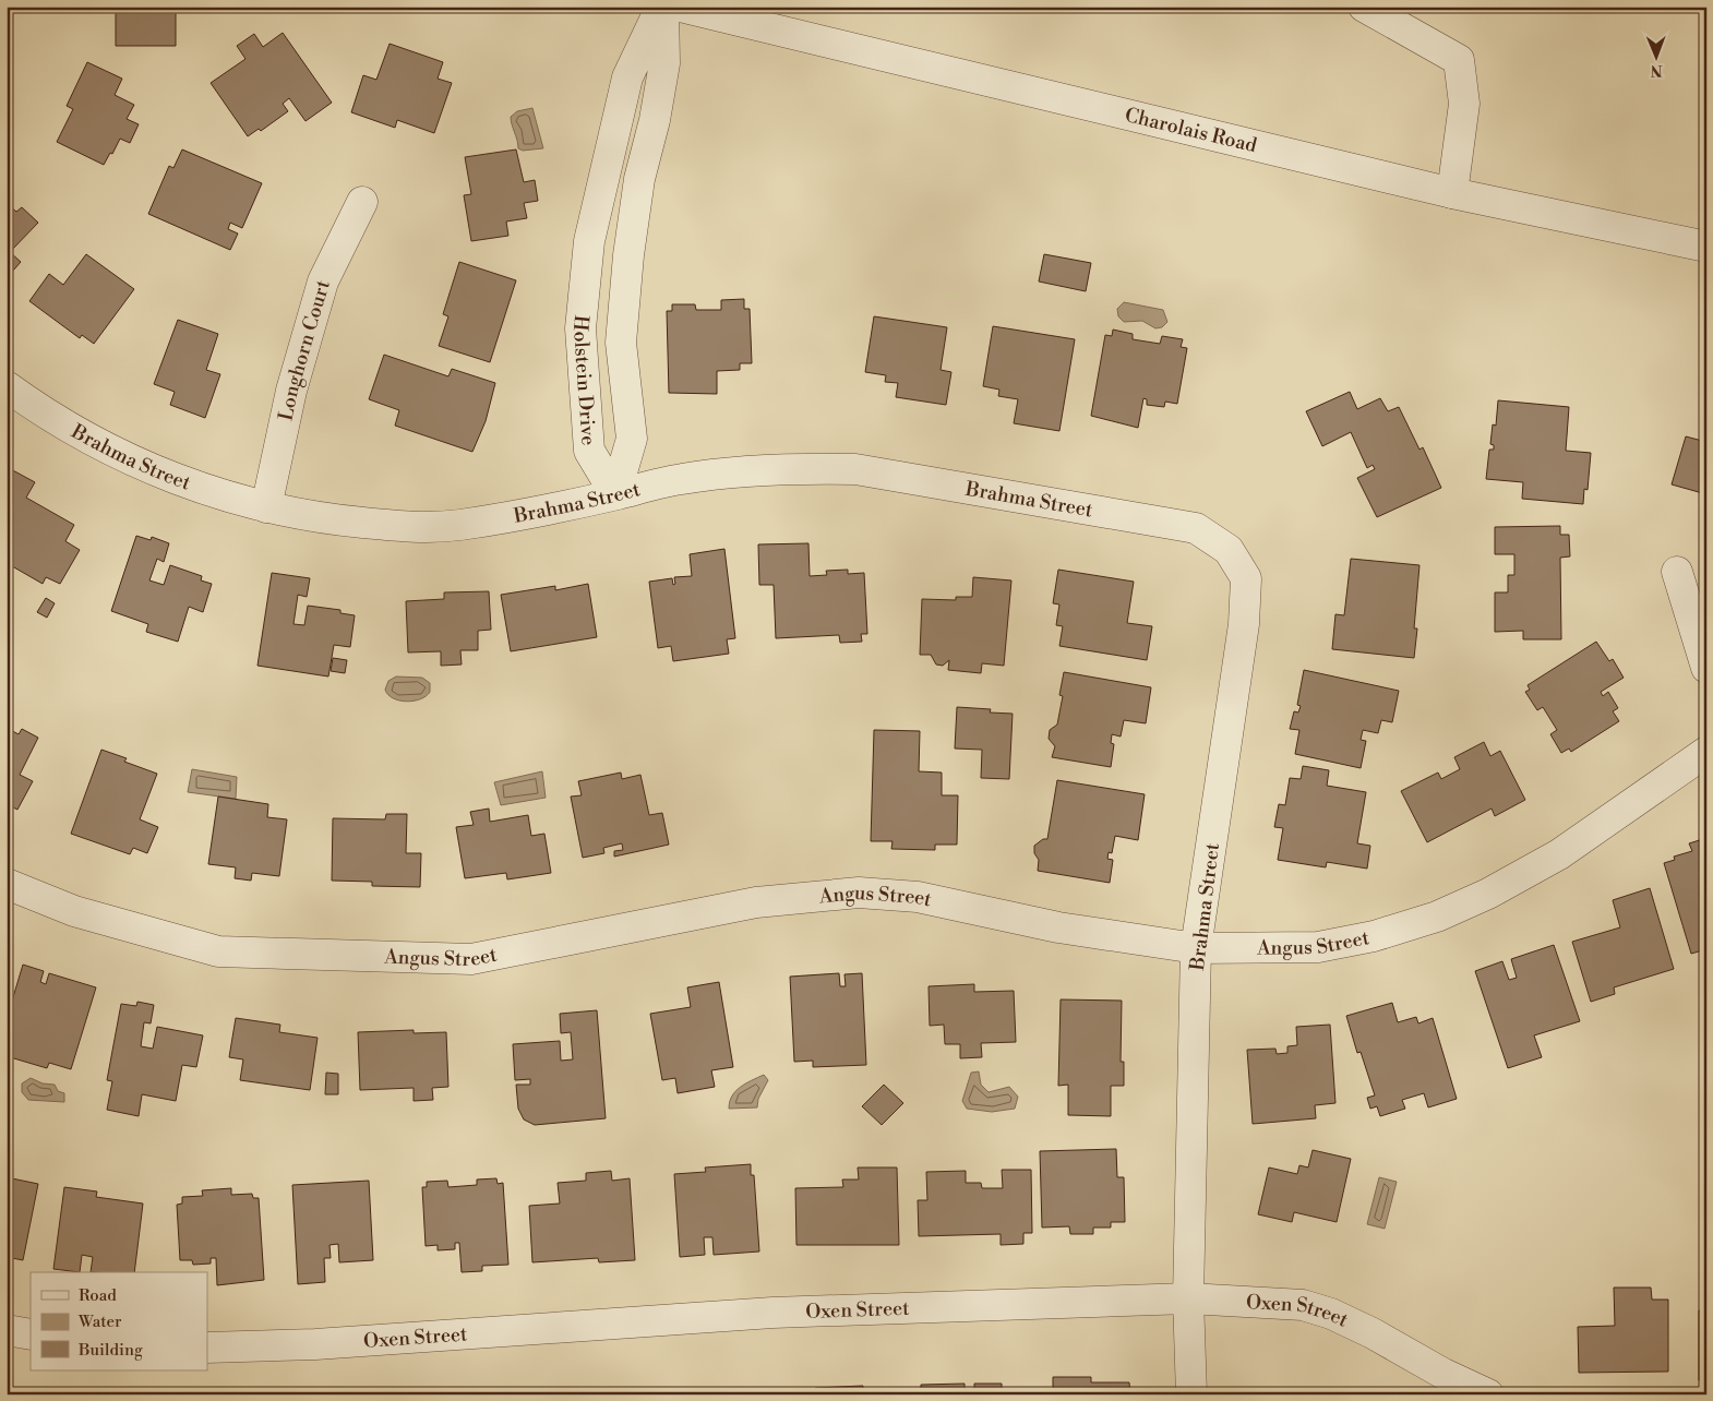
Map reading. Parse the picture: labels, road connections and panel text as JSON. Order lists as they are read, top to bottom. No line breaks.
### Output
{"streets":{"street":["Charolais Road","Longhorn Court","Holstein Drive","Brahma Street","Angus Street","Oxen Street"]},"crossings":[["Longhorn Court","Brahma Street"],["Holstein Drive","Brahma Street"],["Brahma Street","Angus Street"],["Brahma Street","Oxen Street"]],"legend":["Road","Water","Building"],"north":"bottom"}
